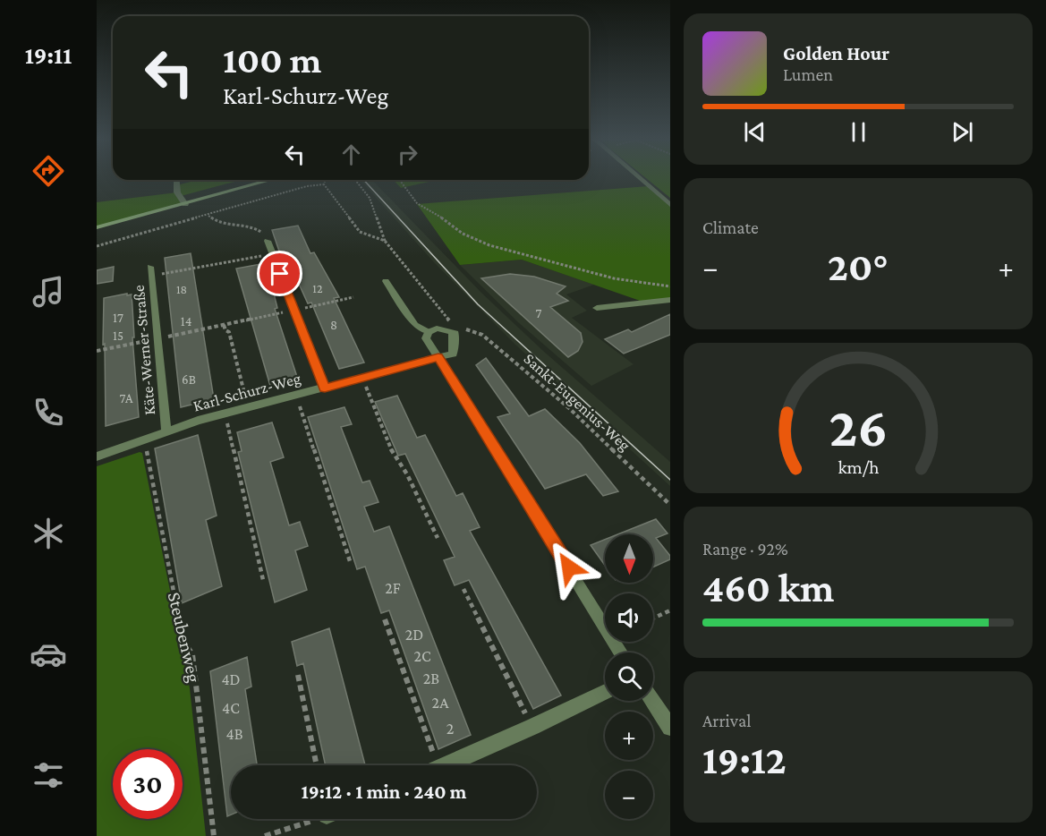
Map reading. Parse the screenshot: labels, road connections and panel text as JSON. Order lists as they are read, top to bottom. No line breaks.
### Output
{"streets":{"street":["Käte-Werner-Straße","Karl-Schurz-Weg"],"path":["Sankt-Eugenius-Weg","Steubenweg"]},"crossings":[["Käte-Werner-Straße","Karl-Schurz-Weg"],["Karl-Schurz-Weg","Steubenweg"]],"house_numbers":["12","18","7","17","14","8","15","6B","7A","2F","2D","2C","2B","4D","2A","4C","2","4B"],"north":"bottom","page":{"tabs":"19:11","turn":["100 m","Karl-Schurz-Weg"],"song":["Golden Hour","Lumen"],"tile":["Climate",["Range · 92%","460 km"],["Arrival","19:12"]],"heat":["−","20°","+"],"map_buttons":["+","−"],"limit":"30","trip":"19:12 · 1 min · 240 m","gauge":["26","km/h"]}}
